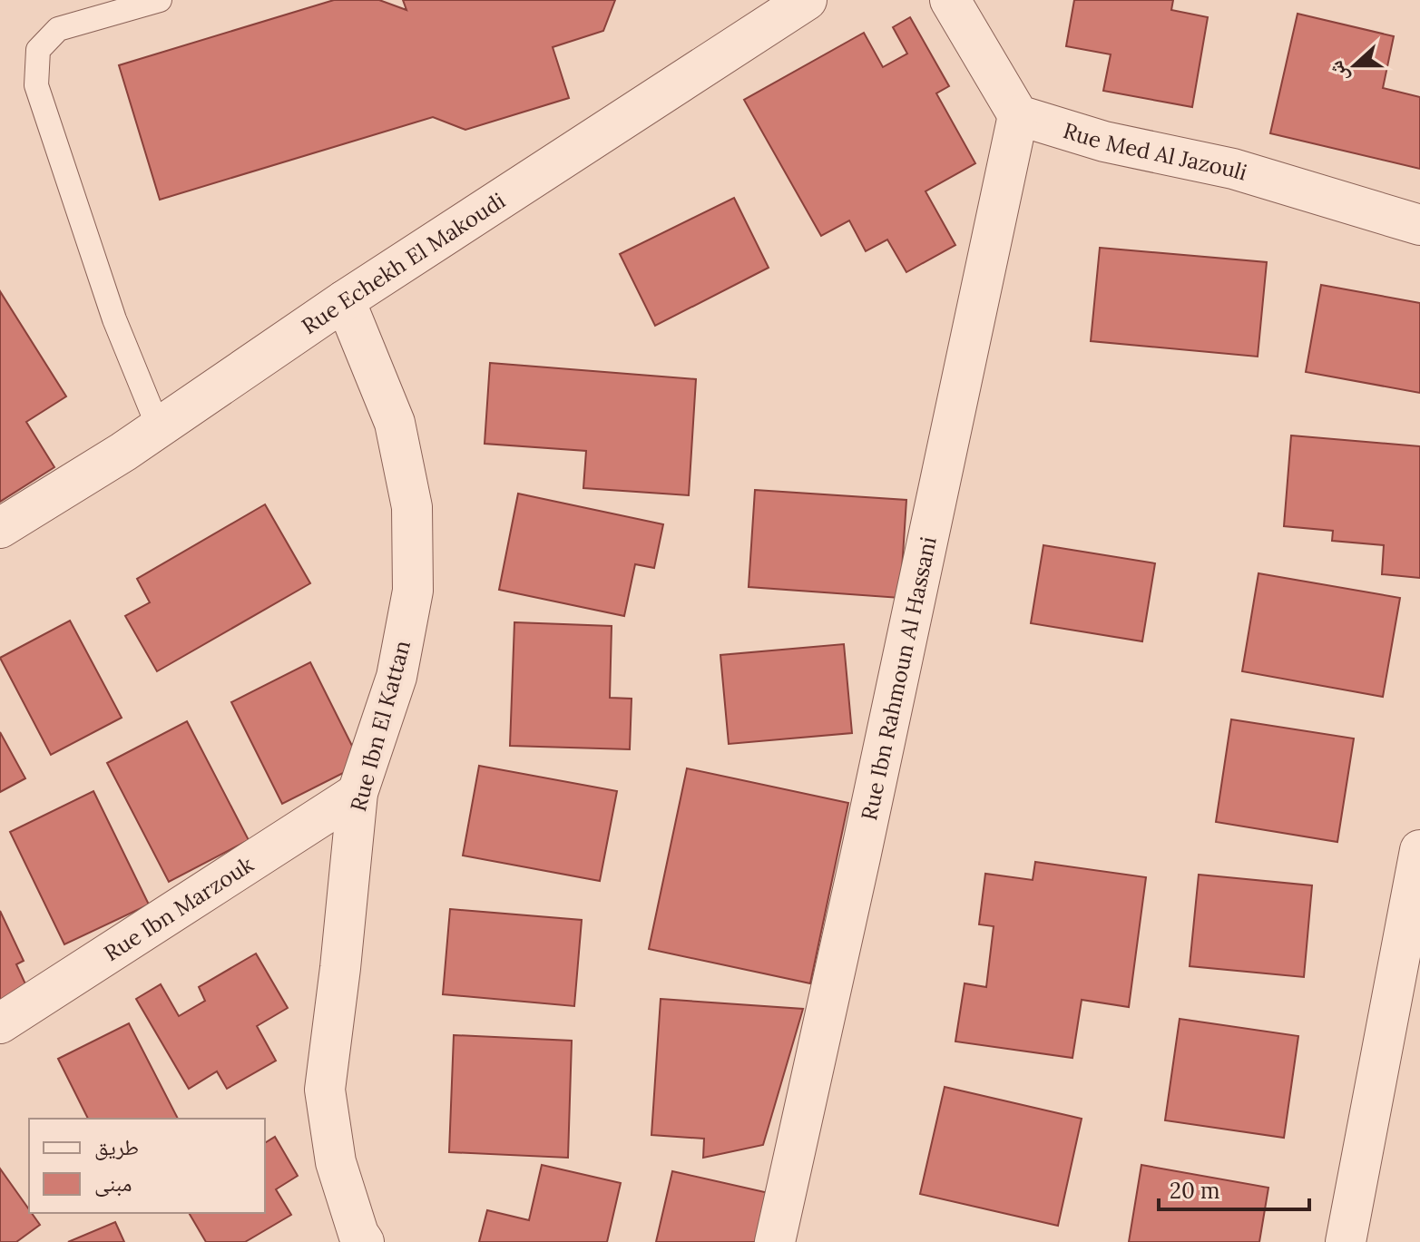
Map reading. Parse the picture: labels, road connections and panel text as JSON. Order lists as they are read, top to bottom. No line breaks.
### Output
{"streets":{"street":["Rue Med Al Jazouli","Rue Echekh El Makoudi","Rue Ibn Rahmoun Al Hassani","Rue Ibn El Kattan","Rue Ibn Marzouk"]},"crossings":[["Rue Med Al Jazouli","Rue Ibn Rahmoun Al Hassani"],["Rue Echekh El Makoudi","Rue Ibn El Kattan"],["Rue Ibn El Kattan","Rue Ibn Marzouk"]],"legend":["طريق","مبنى"],"scale_bar":"20 m","north":"left"}
